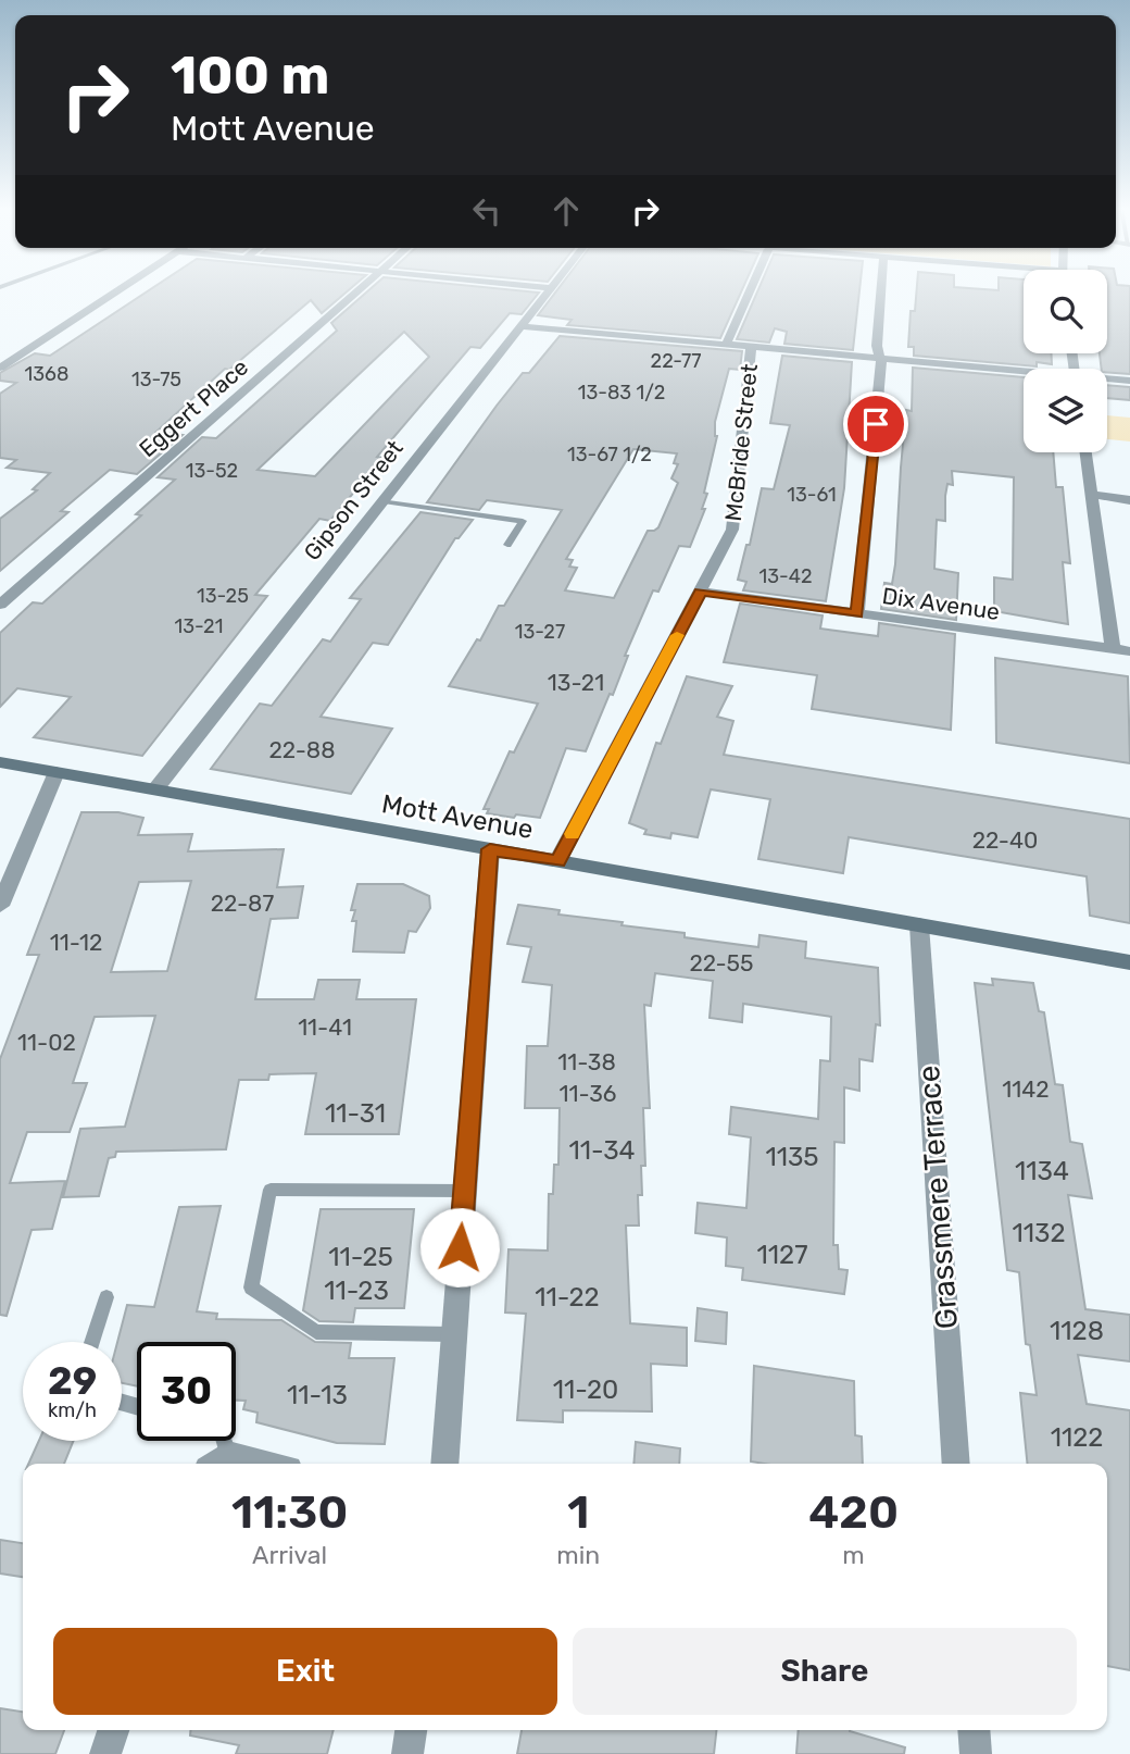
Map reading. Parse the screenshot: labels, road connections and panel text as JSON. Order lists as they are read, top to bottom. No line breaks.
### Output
{"streets":{"street":["Eggert Place","McBride Street","Gipson Street","Dix Avenue","Mott Avenue","Grassmere Terrace"]},"crossings":[["McBride Street","Dix Avenue"],["McBride Street","Mott Avenue"],["Gipson Street","Mott Avenue"],["Mott Avenue","Grassmere Terrace"]],"house_numbers":["22-77","1368","13-75","13-83 1/2","13-67 1/2","13-52","13-61","13-42","13-25","13-21","13-27","13-21","22-88","22-40","22-87","11-12","22-55","11-41","11-02","11-38","1142","11-36","11-31","11-34","1135","1134","1132","1127","11-25","11-23","11-22","1128","11-20","11-13","1122"],"page":{"turn":["100 m","Mott Avenue"],"speed":"29 km/h","limit":"30","eta":["11:30","Arrival","1","min","420","m"],"buttons":["Exit","Share"]}}
